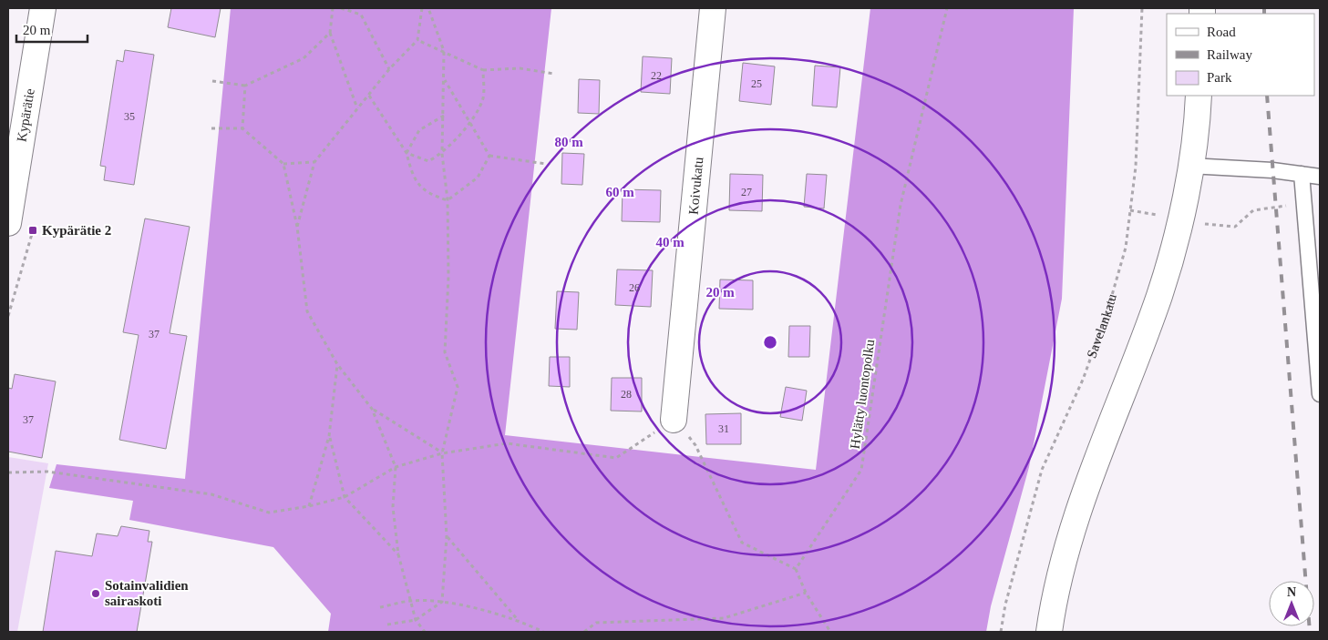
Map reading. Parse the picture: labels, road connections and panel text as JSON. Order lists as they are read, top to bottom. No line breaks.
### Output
{"streets":{"street":["Kypärätie","Koivukatu"],"path":["Savelankatu","Hylätty luontopolku"]},"places":{"transit":["Kypärätie 2"],"other":["Sotainvalidien sairaskoti"]},"house_numbers":["22","25","35","27","26","37","28","37","31"],"legend":["Road","Railway","Park"],"scale_bar":"20 m","north":"top","rings":["80 m","60 m","40 m","20 m"]}
